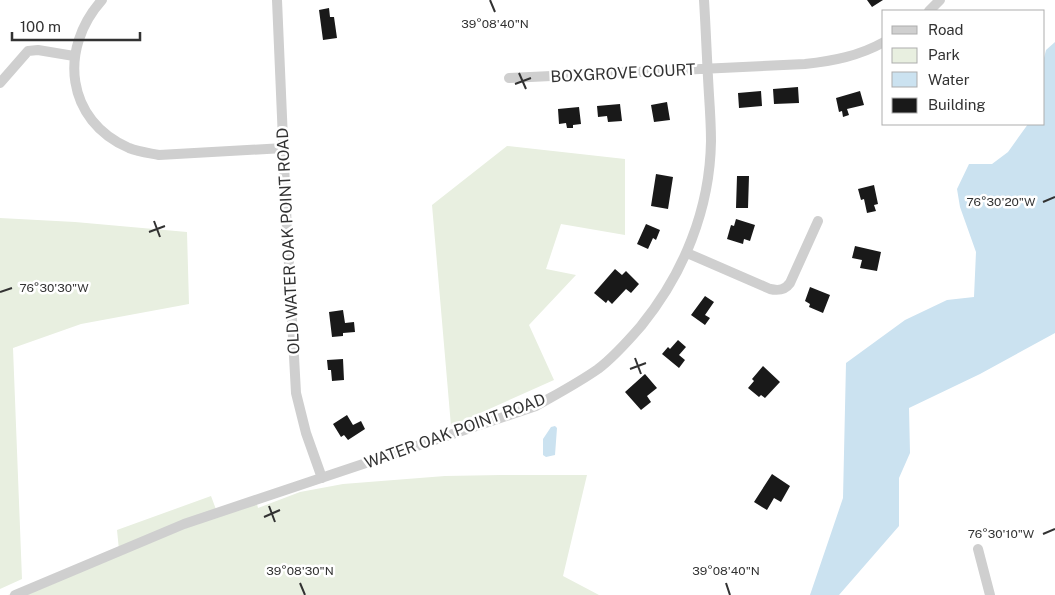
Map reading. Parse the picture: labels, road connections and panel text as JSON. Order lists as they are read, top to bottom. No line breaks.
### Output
{"streets":{"street":["BOXGROVE COURT","OLD WATER OAK POINT ROAD","WATER OAK POINT ROAD"]},"crossings":[["BOXGROVE COURT","WATER OAK POINT ROAD"],["OLD WATER OAK POINT ROAD","WATER OAK POINT ROAD"]],"legend":["Road","Park","Water","Building"],"scale_bar":"100 m","coordinates":["39°08'40\"N","76°30'20\"W","76°30'30\"W","76°30'10\"W","39°08'30\"N"]}
